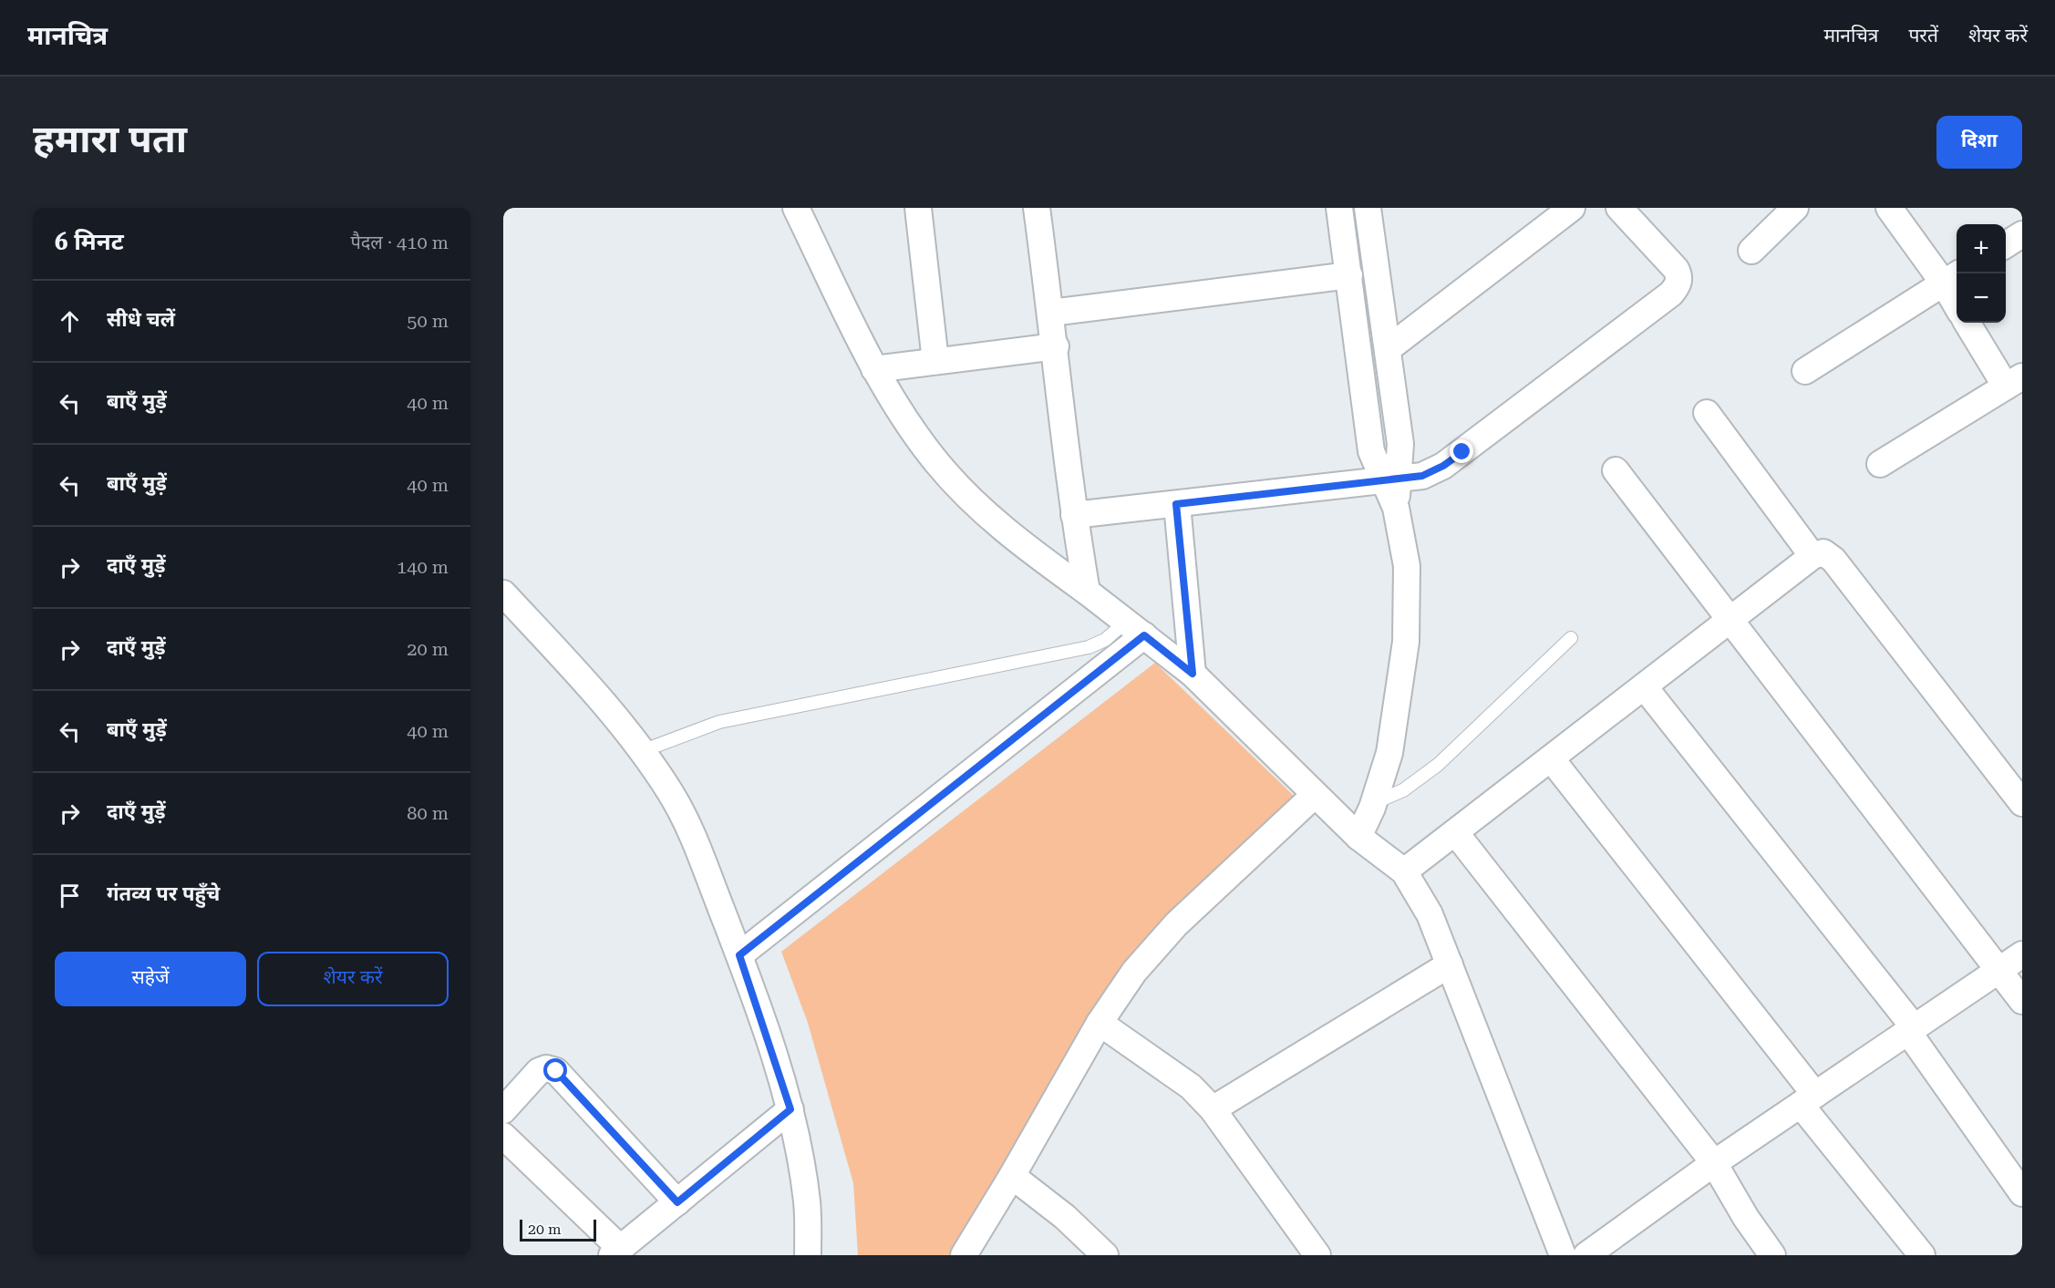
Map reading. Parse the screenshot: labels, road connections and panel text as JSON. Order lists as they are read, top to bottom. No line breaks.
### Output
{"scale_bar":"20 m","page":{"header":"मानचित्र","nav":["मानचित्र","परतें","शेयर करें"],"buttons":["दिशा",["सहेजें","शेयर करें"]],"title":"हमारा पता","heading":["6 मिनट","पैदल · 410 m"],"map_buttons":["+","−"],"list":[["सीधे चलें","50 m"],["बाएँ मुड़ें","40 m"],["बाएँ मुड़ें","40 m"],["दाएँ मुड़ें","140 m"],["दाएँ मुड़ें","20 m"],["बाएँ मुड़ें","40 m"],["दाएँ मुड़ें","80 m"],"गंतव्य पर पहुँचे"],"scale":"20 m"}}
